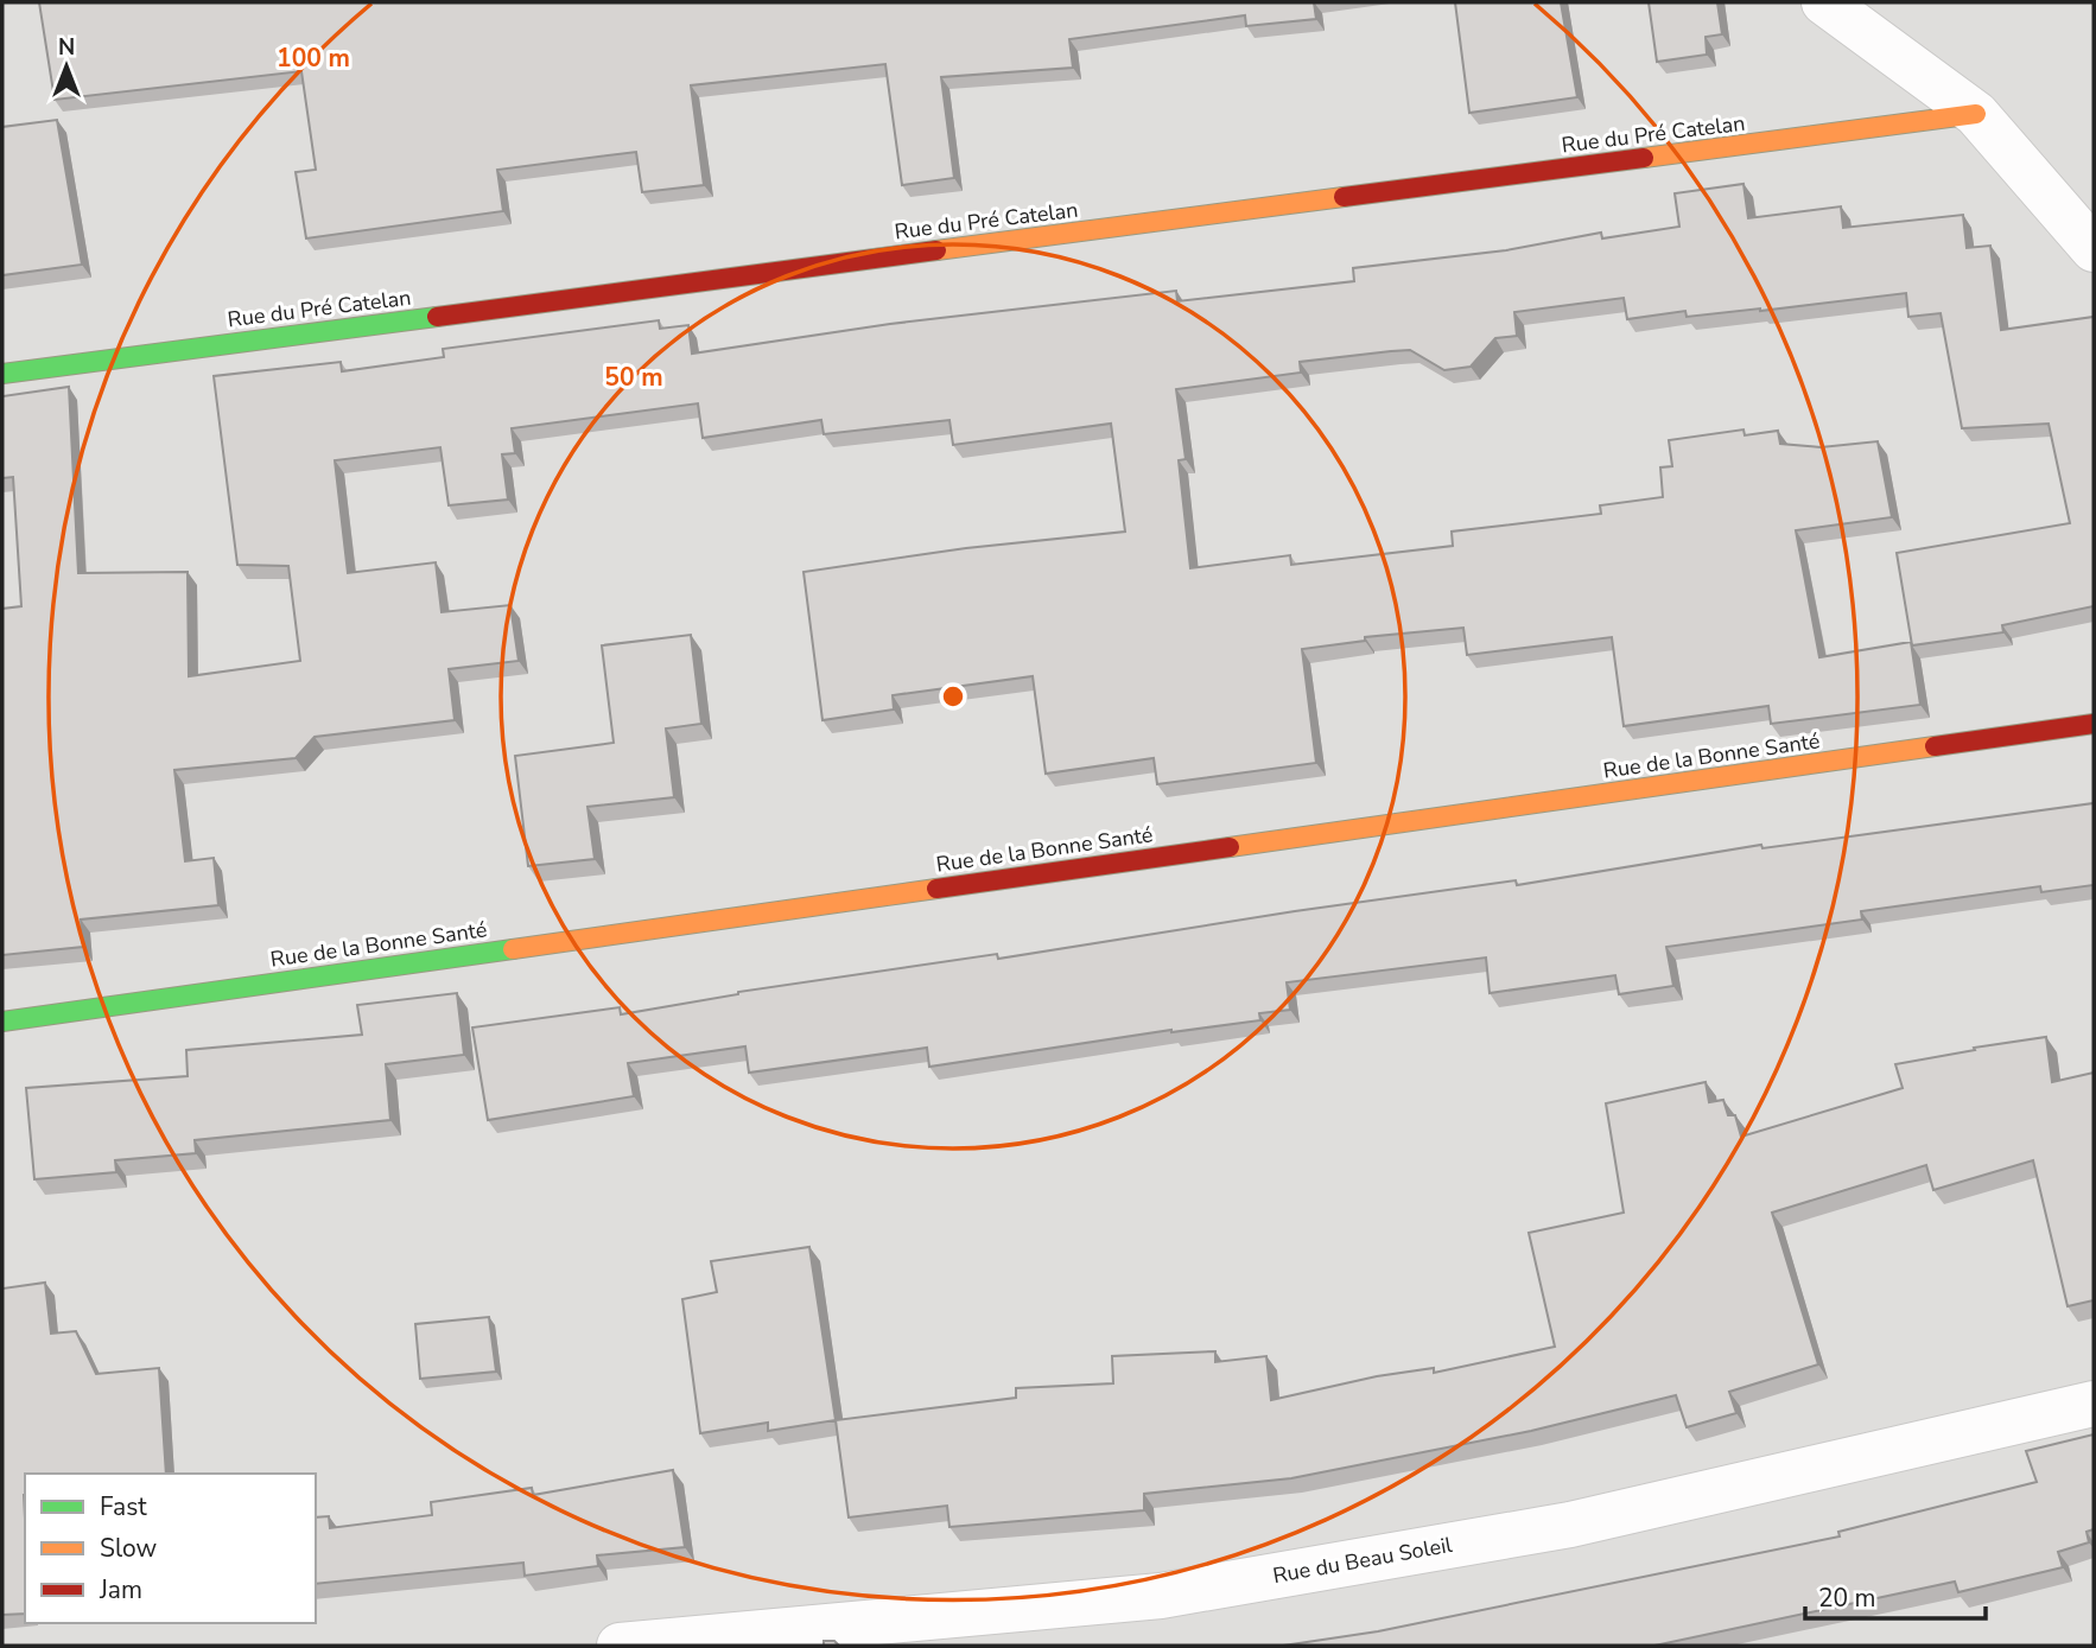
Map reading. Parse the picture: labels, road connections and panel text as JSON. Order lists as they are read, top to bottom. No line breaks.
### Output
{"streets":{"street":["Rue du Pré Catelan","Rue de la Bonne Santé","Rue du Beau Soleil"]},"legend":["Fast","Slow","Jam"],"scale_bar":"20 m","north":"top","rings":["100 m","50 m"]}
